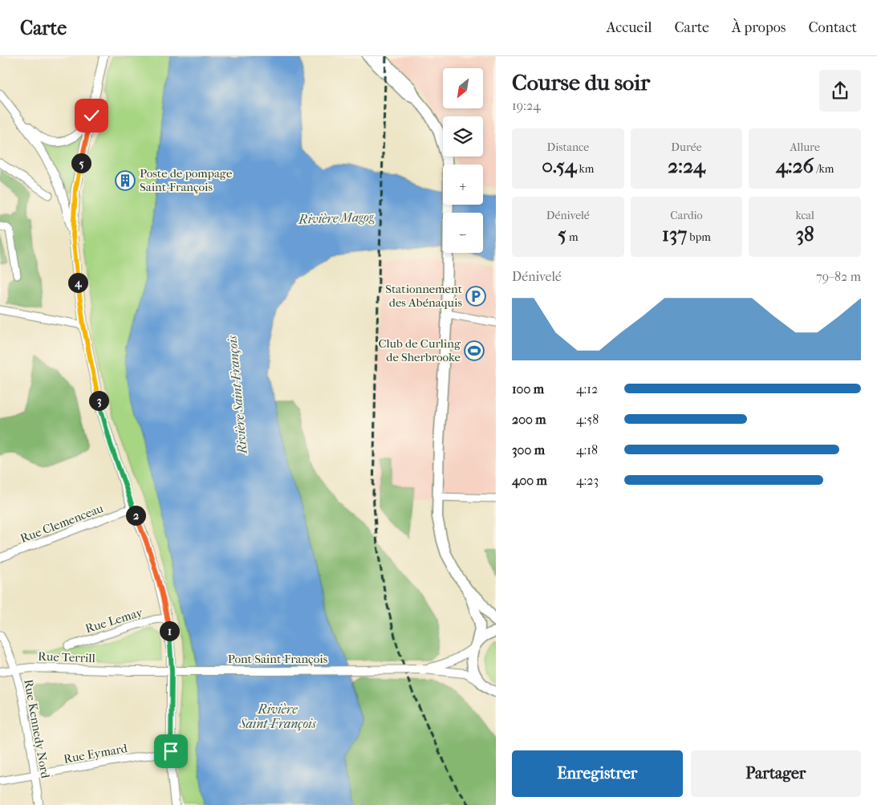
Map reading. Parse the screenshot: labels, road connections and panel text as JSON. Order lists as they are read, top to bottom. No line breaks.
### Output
{"streets":{"street":["Rue Clemenceau","Rue Lemay","Rue Terrill","Pont Saint-François","Rue Kennedy Nord","Rue Eymard"]},"crossings":[["Rue Terrill","Pont Saint-François"],["Rue Terrill","Rue Kennedy Nord"],["Rue Kennedy Nord","Rue Eymard"]],"water":["Rivière Magog","Rivière Saint-François"],"places":{"building":["Poste de pompage Saint-François"],"parking":["Stationnement des Abénaquis"],"sports":["Club de Curling de Sherbrooke"]},"north":"bottom left","page":{"header":"Carte","nav":["Accueil","Carte","À propos","Contact"],"heading":["Course du soir","19:24"],"map_buttons":["+","−"],"stats":[["Distance","0.54 km"],["Durée","2:24"],["Allure","4:26 /km"],["Dénivelé","5 m"],["Cardio","137 bpm"],["kcal","38"]],"pins":["5","4","3","2","1"],"chart":["Dénivelé","79–82 m"],"list":[{"name":"100 m","note":"4:12"},{"name":"200 m","note":"4:58"},{"name":"300 m","note":"4:18"},{"name":"400 m","note":"4:23"}],"buttons":["Enregistrer","Partager"]}}
